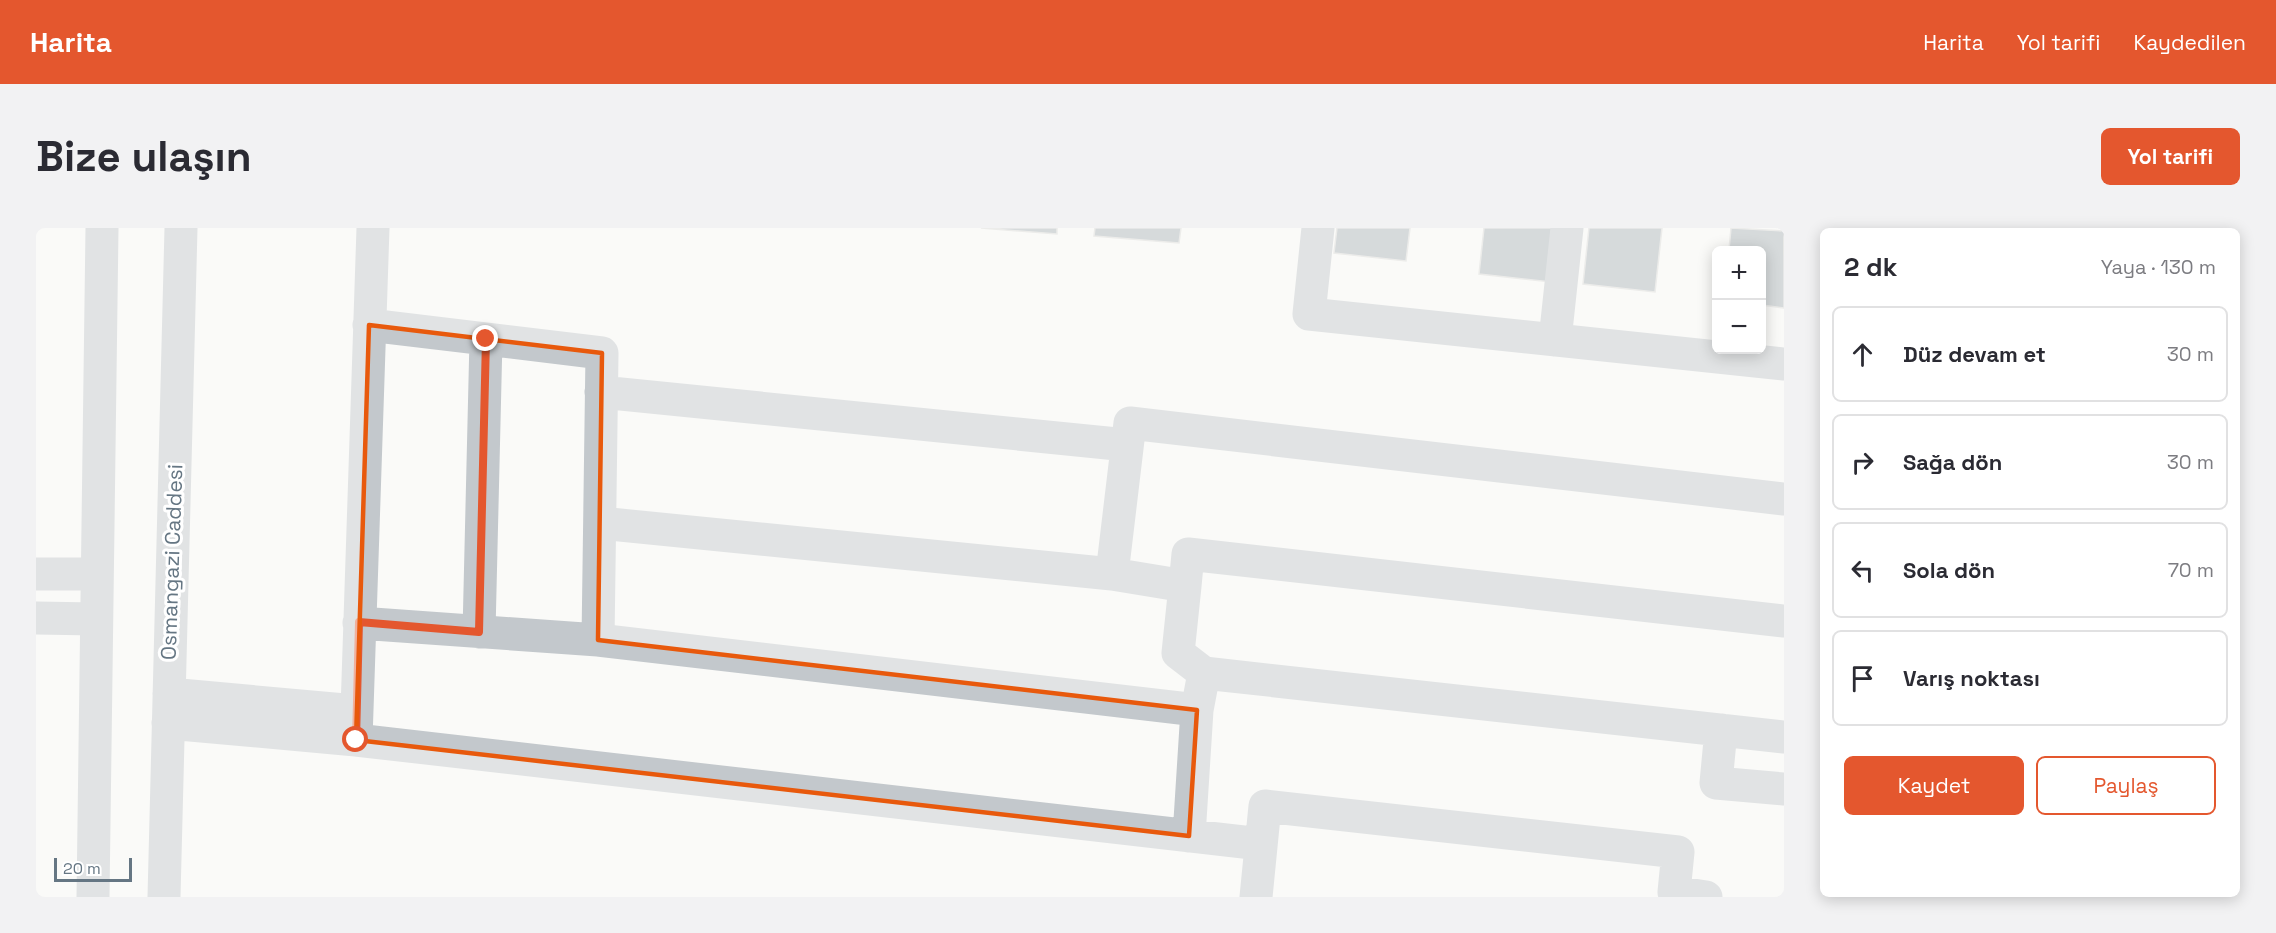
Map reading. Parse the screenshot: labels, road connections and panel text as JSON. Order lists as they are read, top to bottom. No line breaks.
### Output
{"streets":{"street":["Osmangazi Caddesi"]},"scale_bar":"20 m","page":{"header":"Harita","nav":["Harita","Yol tarifi","Kaydedilen"],"buttons":["Yol tarifi",["Kaydet","Paylaş"]],"title":"Bize ulaşın","heading":["2 dk","Yaya · 130 m"],"map_buttons":["+","−"],"list":[["Düz devam et","30 m"],["Sağa dön","30 m"],["Sola dön","70 m"],"Varış noktası"],"scale":"20 m"}}
